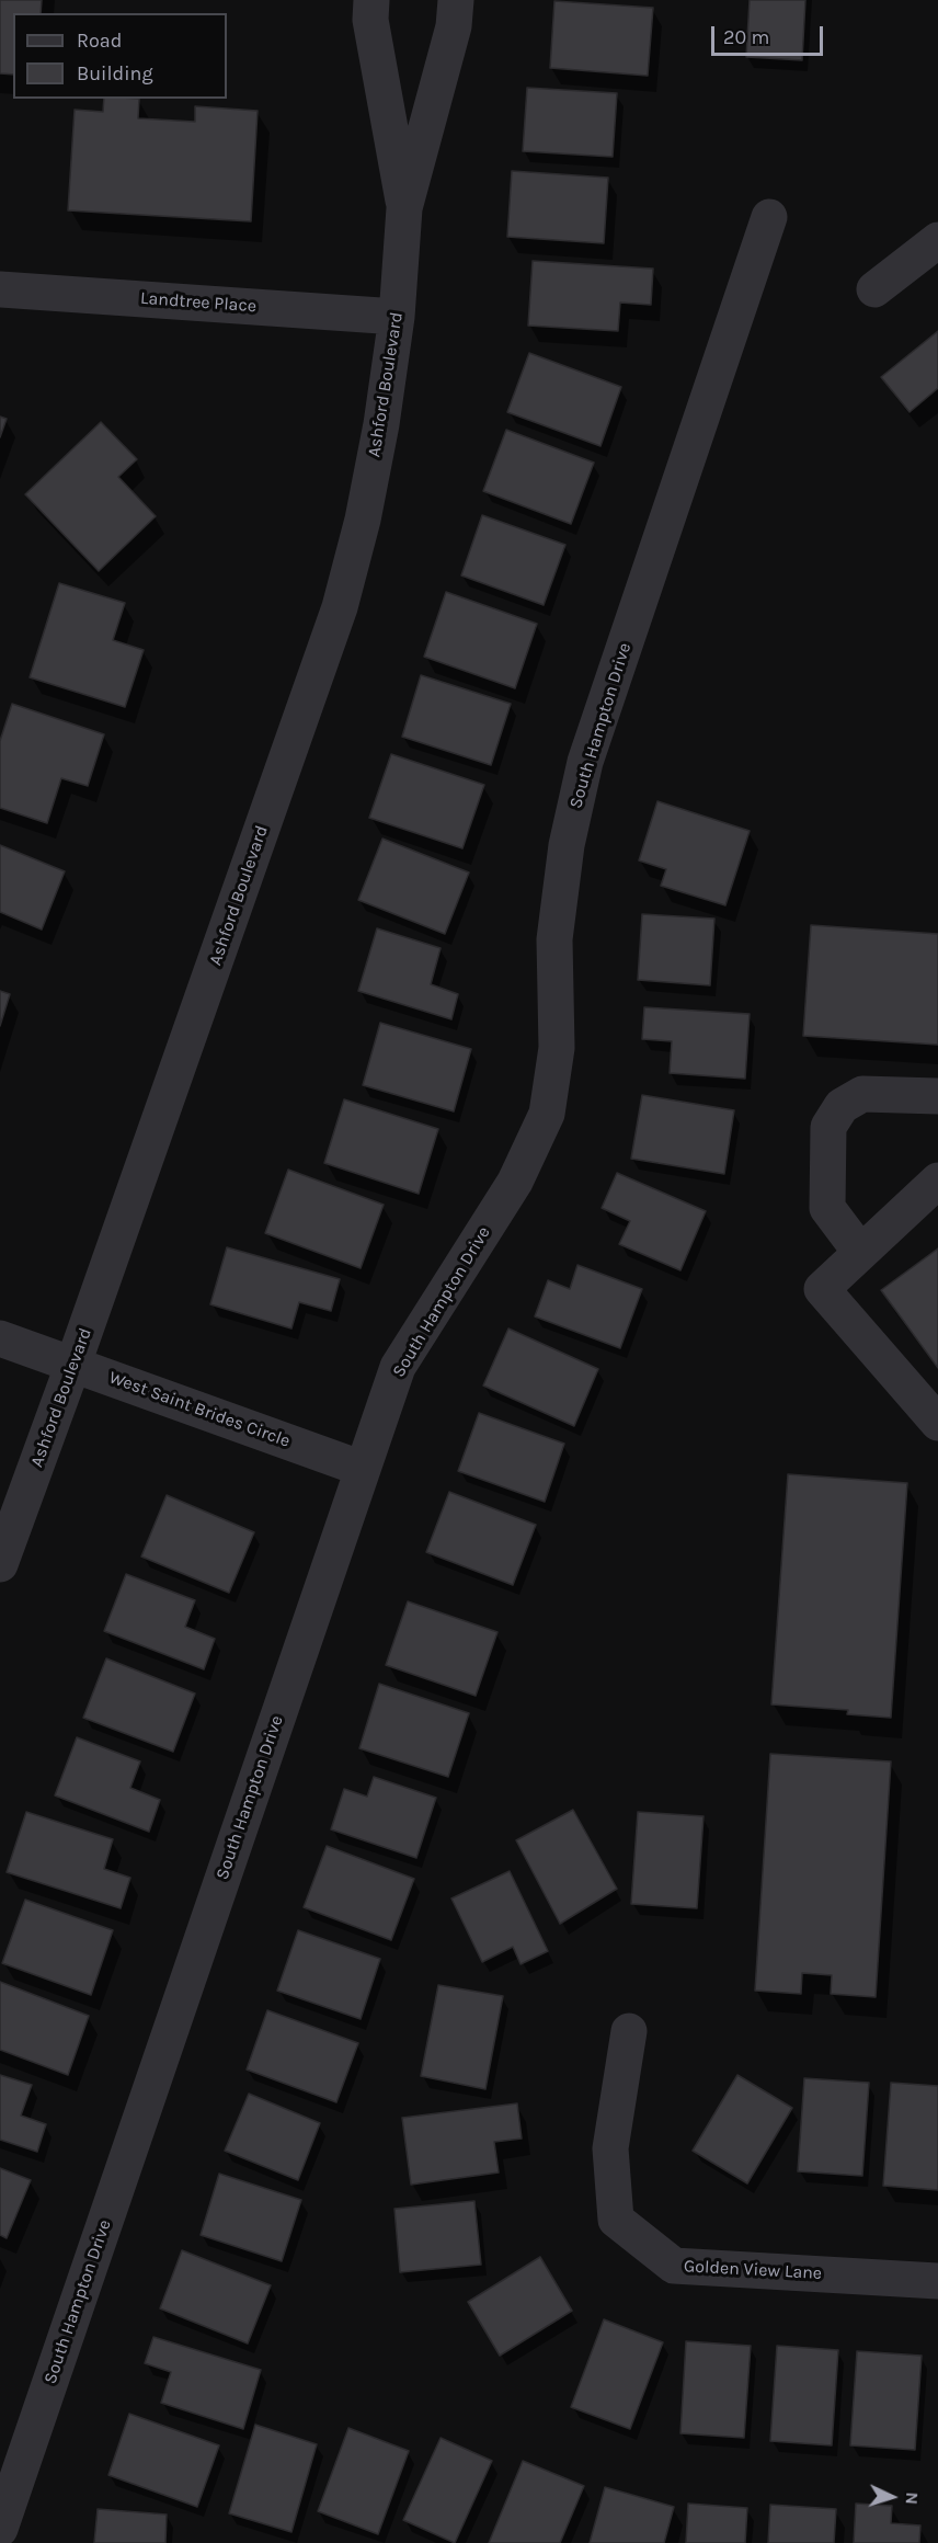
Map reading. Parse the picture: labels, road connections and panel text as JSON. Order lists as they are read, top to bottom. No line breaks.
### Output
{"streets":{"street":["Landtree Place","Ashford Boulevard","South Hampton Drive","West Saint Brides Circle","Golden View Lane"]},"crossings":[["Landtree Place","Ashford Boulevard"],["Ashford Boulevard","West Saint Brides Circle"],["South Hampton Drive","West Saint Brides Circle"]],"legend":["Road","Building"],"scale_bar":"20 m","north":"right"}
